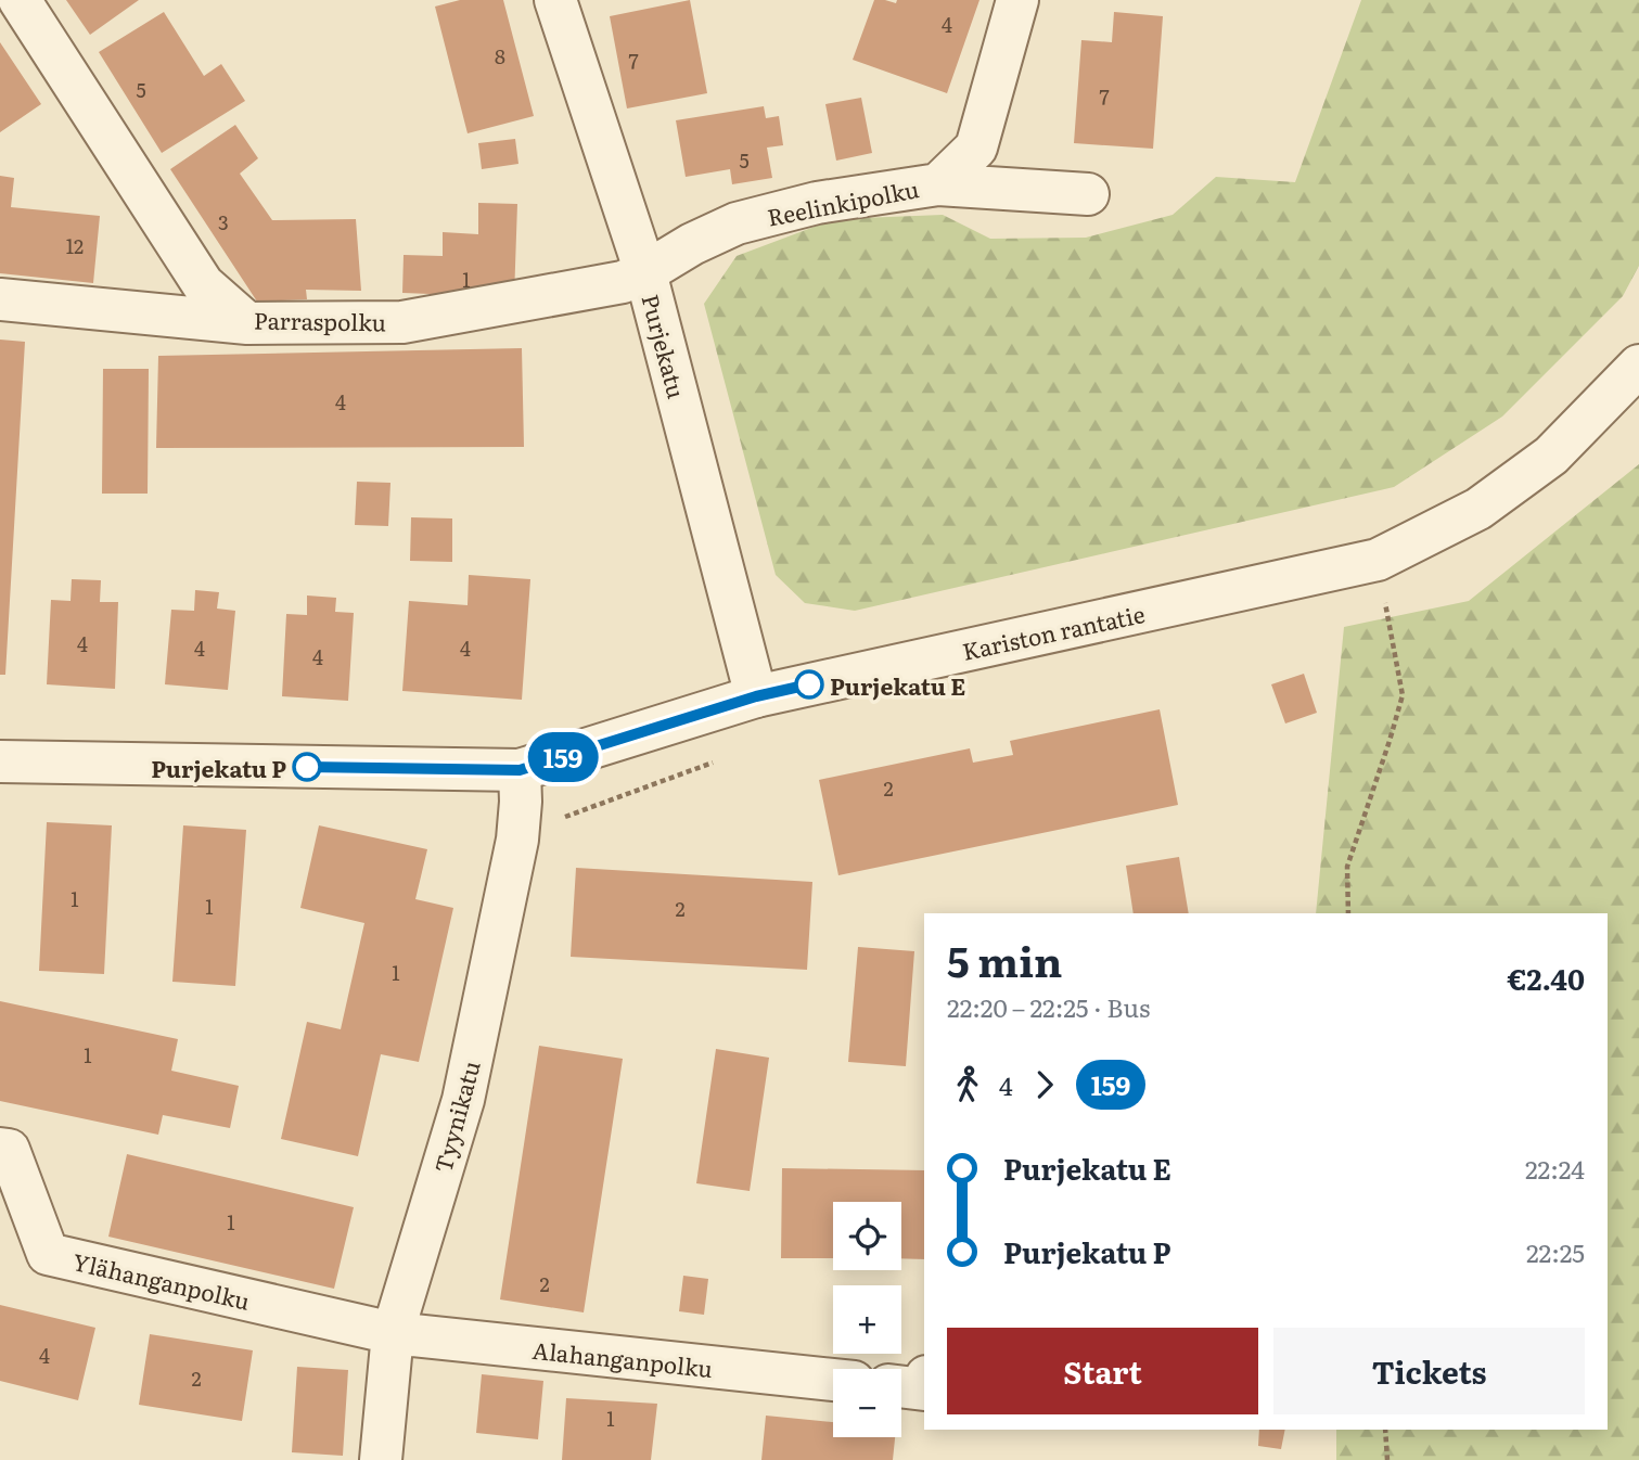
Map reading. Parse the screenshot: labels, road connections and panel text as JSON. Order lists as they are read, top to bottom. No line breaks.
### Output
{"streets":{"street":["Reelinkipolku","Parraspolku","Purjekatu","Kariston rantatie","Tyynikatu","Ylähanganpolku","Alahanganpolku"]},"crossings":[["Reelinkipolku","Parraspolku"],["Reelinkipolku","Purjekatu"],["Parraspolku","Purjekatu"],["Purjekatu","Kariston rantatie"],["Kariston rantatie","Tyynikatu"],["Tyynikatu","Ylähanganpolku"],["Tyynikatu","Alahanganpolku"],["Ylähanganpolku","Alahanganpolku"]],"places":["Purjekatu E","Purjekatu P"],"lines":["bus line 159"],"house_numbers":["4","8","7","5","7","5","3","12","1","4","4","4","4","4","2","1","1","2","1","1","1","2","4","2","1"],"page":{"on_map":"159","heading":["5 min","22:20 – 22:25 · Bus","€2.40"],"legs":["4","159"],"list":[{"name":"Purjekatu E","value":"22:24"},{"name":"Purjekatu P","value":"22:25"}],"map_buttons":["+","−"],"buttons":["Start","Tickets"]}}
